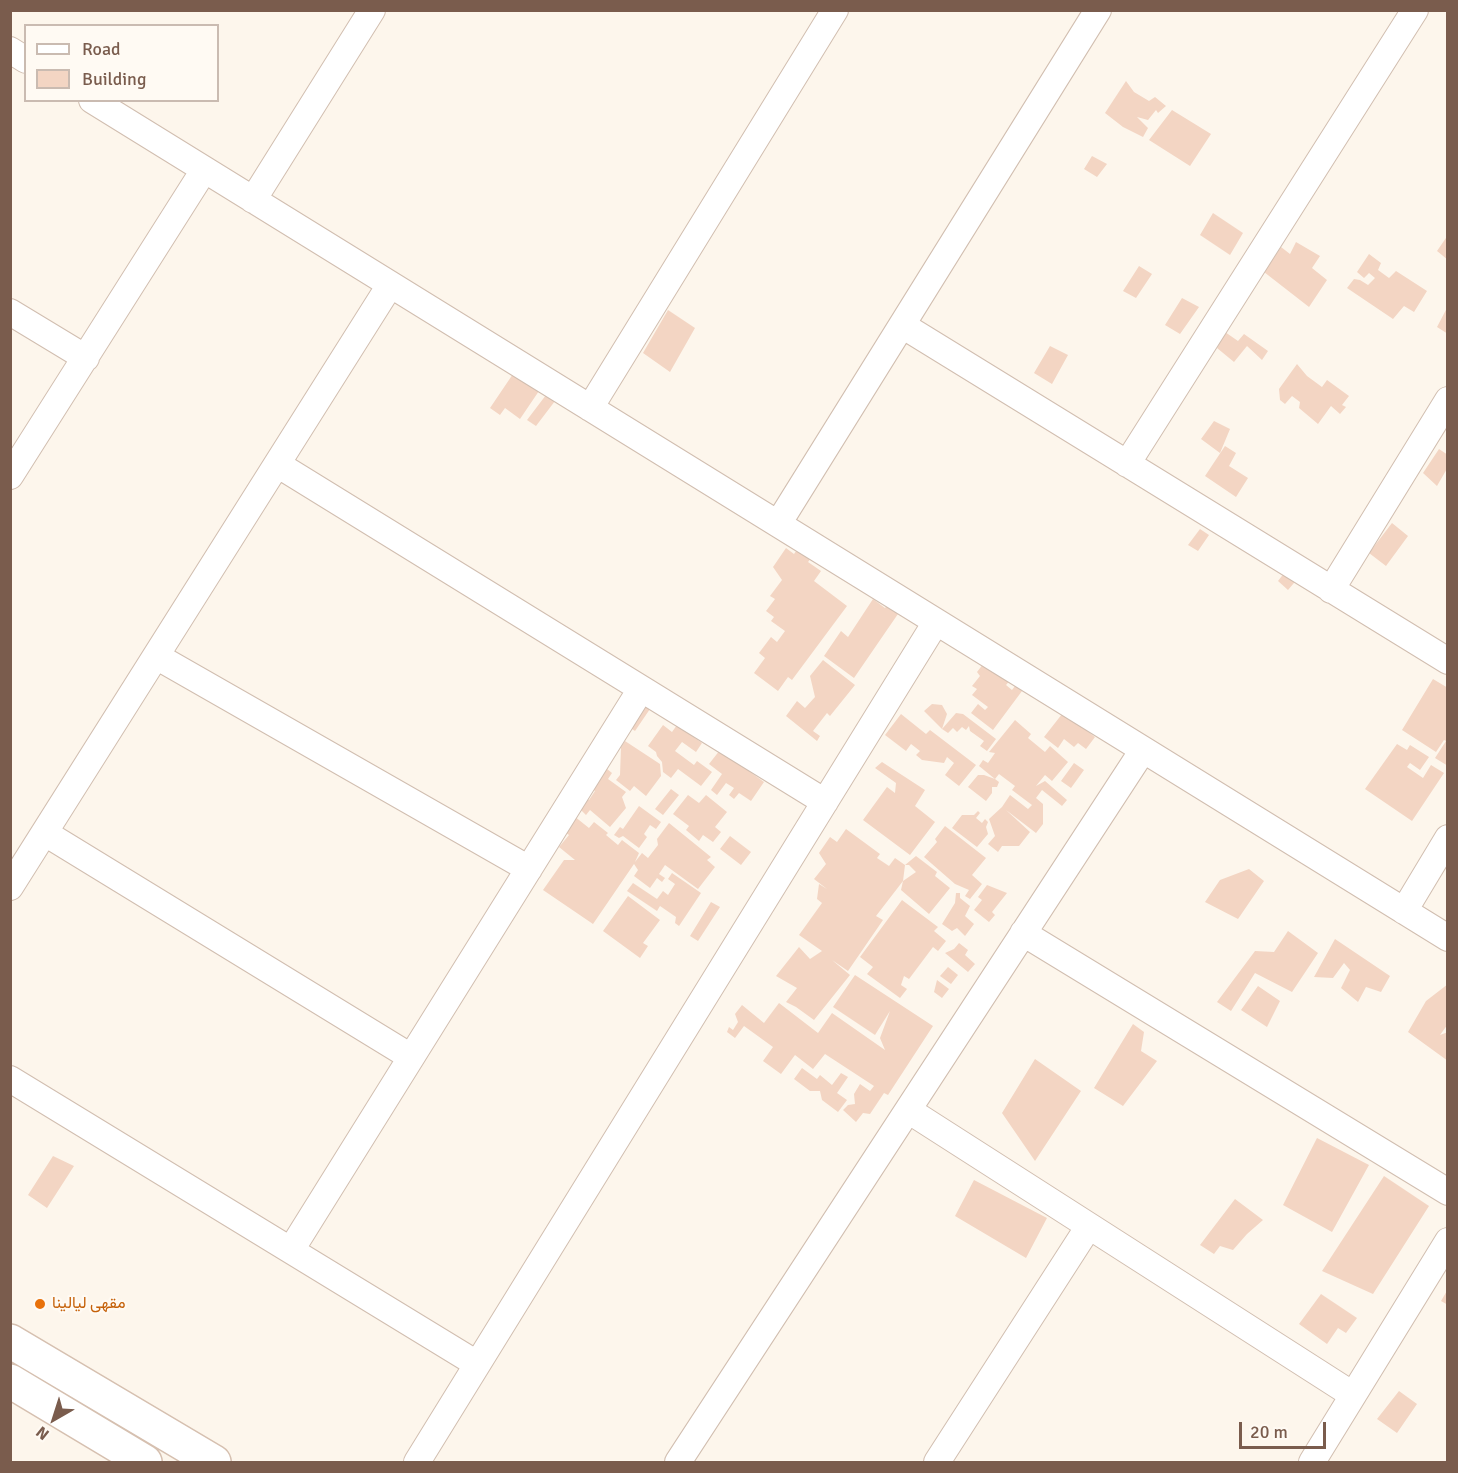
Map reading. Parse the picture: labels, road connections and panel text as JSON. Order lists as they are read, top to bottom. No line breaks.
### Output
{"places":["مقهى ليالينا"],"legend":["Road","Building"],"scale_bar":"20 m","north":"bottom left"}
